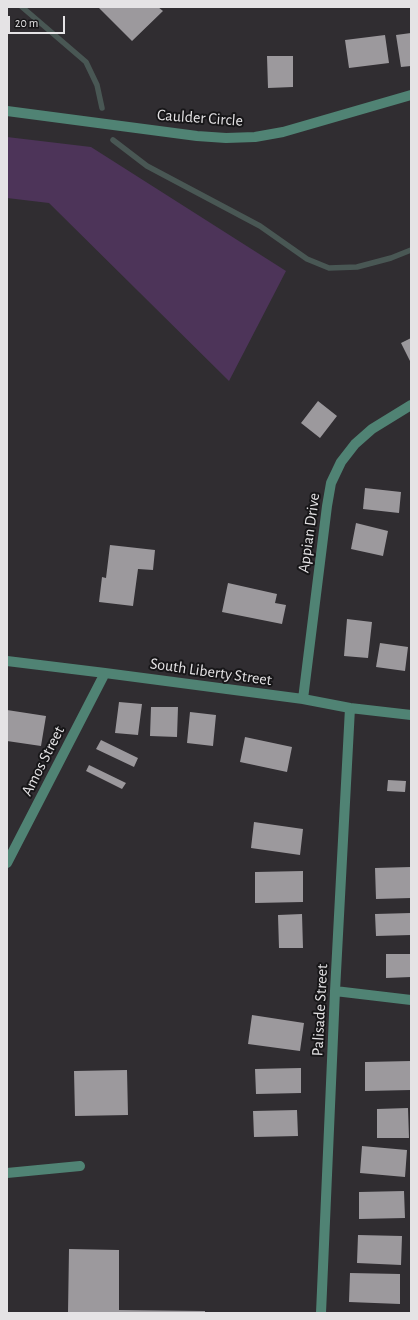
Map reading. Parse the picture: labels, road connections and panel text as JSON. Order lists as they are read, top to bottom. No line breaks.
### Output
{"streets":{"street":["Caulder Circle","Appian Drive","South Liberty Street","Amos Street","Palisade Street"]},"crossings":[["Appian Drive","South Liberty Street"],["South Liberty Street","Amos Street"],["South Liberty Street","Palisade Street"]],"scale_bar":"20 m"}
